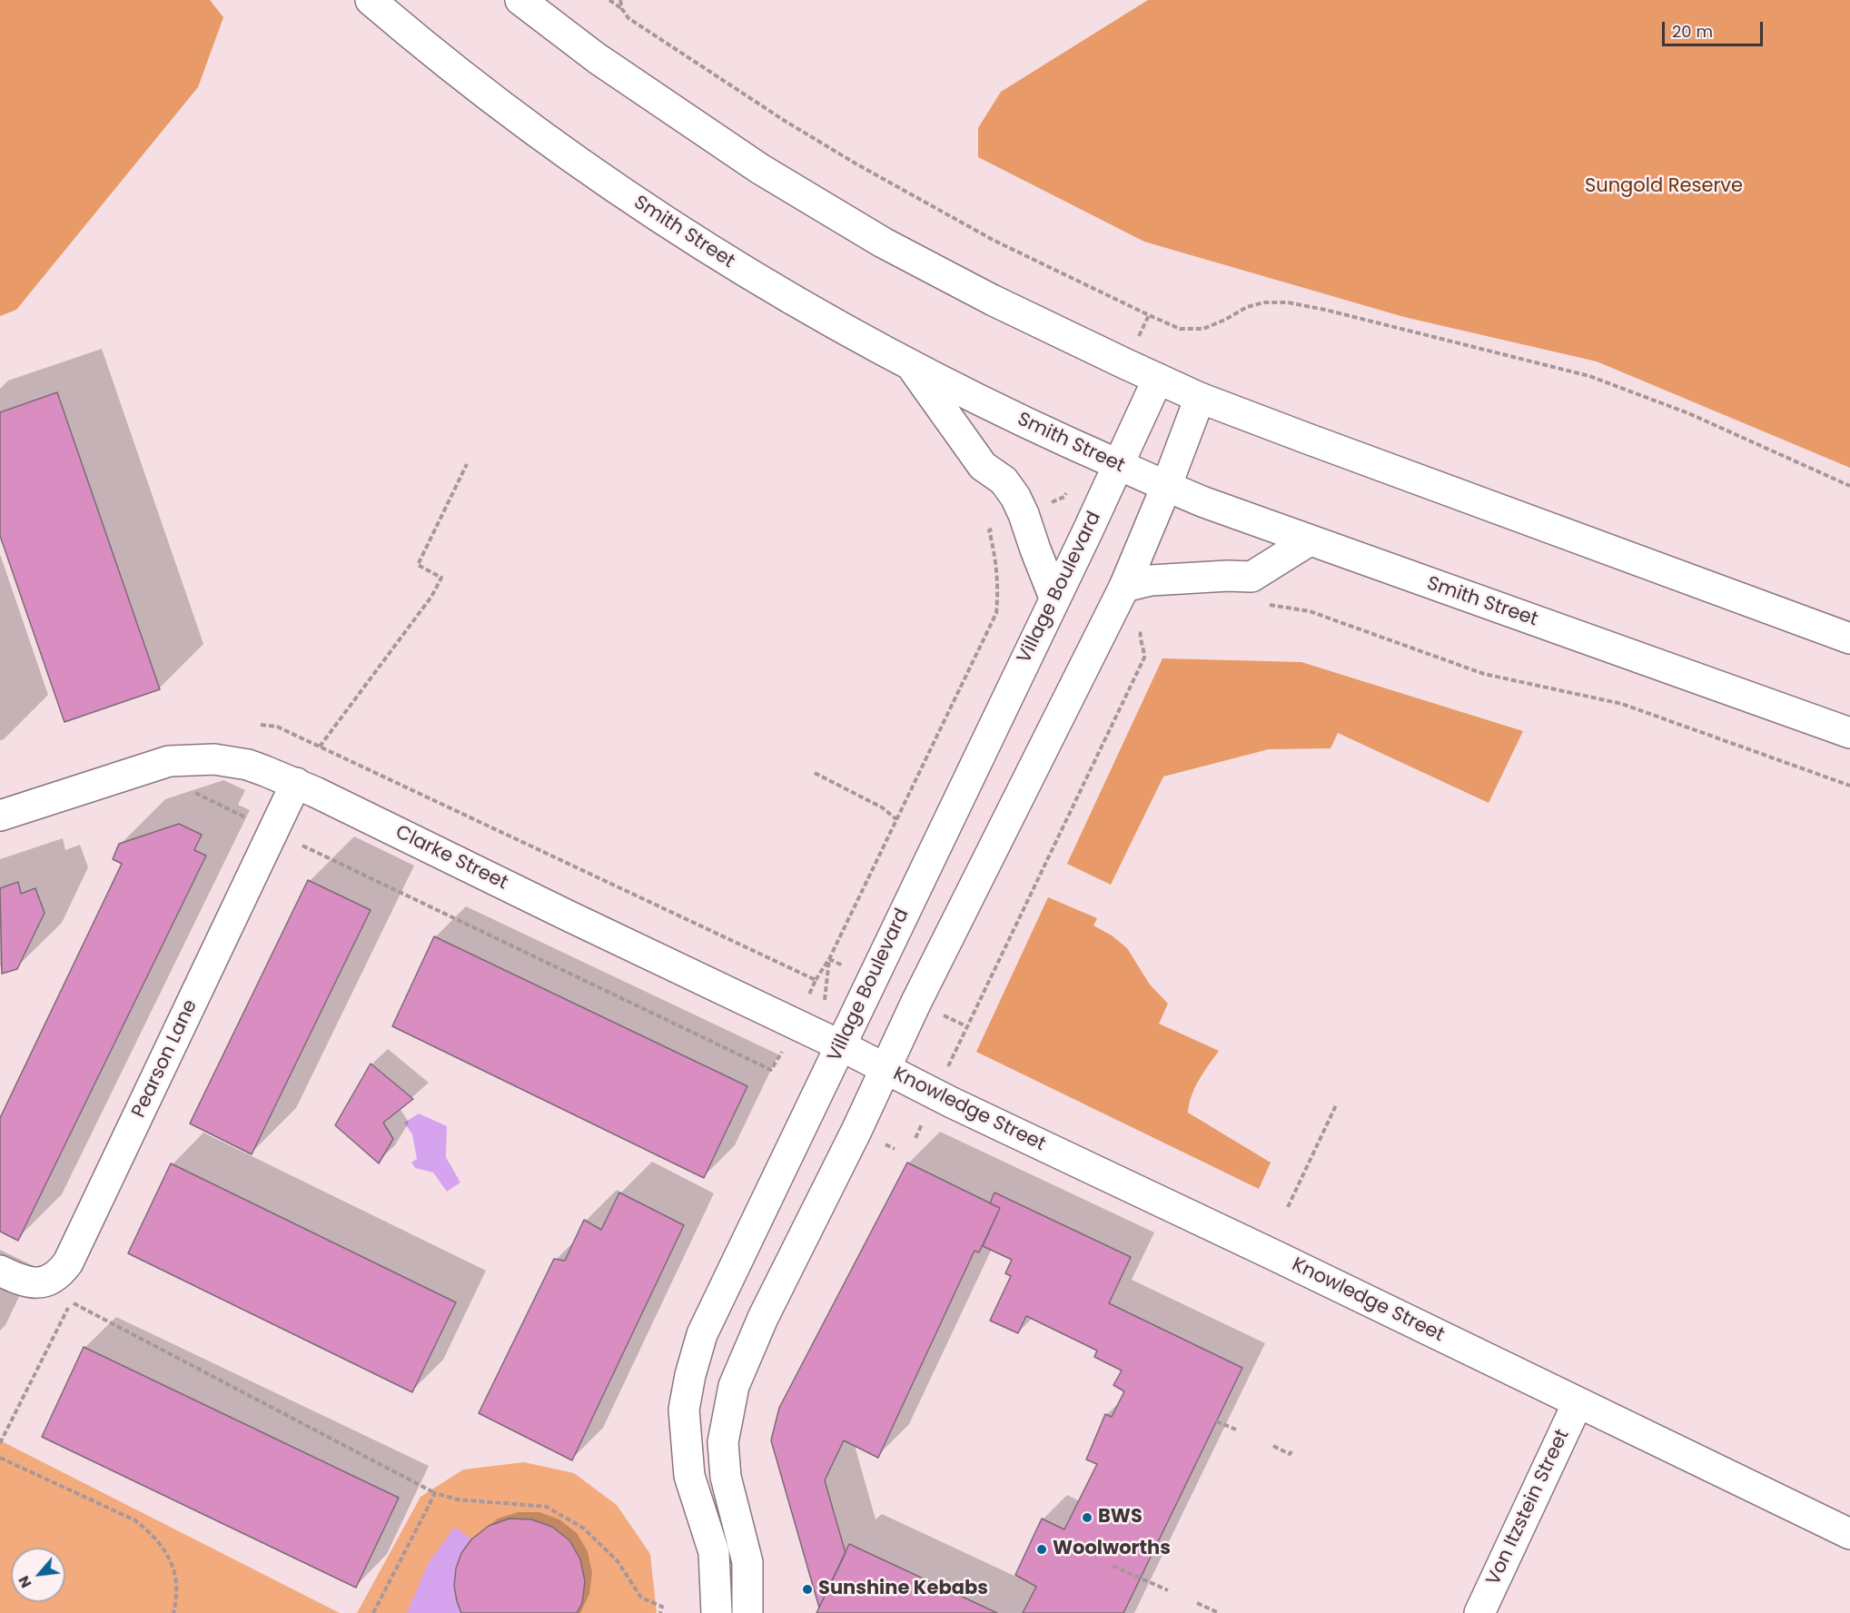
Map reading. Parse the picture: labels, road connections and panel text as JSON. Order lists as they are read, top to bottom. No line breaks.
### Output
{"streets":{"main road":["Smith Street","Village Boulevard","Clarke Street","Pearson Lane","Knowledge Street","Von Itzstein Street"]},"crossings":[["Smith Street","Village Boulevard"],["Village Boulevard","Clarke Street"],["Clarke Street","Pearson Lane"],["Clarke Street","Knowledge Street"],["Knowledge Street","Von Itzstein Street"]],"parks":["Sungold Reserve"],"places":["BWS","Woolworths","Sunshine Kebabs"],"scale_bar":"20 m","north":"bottom left"}
